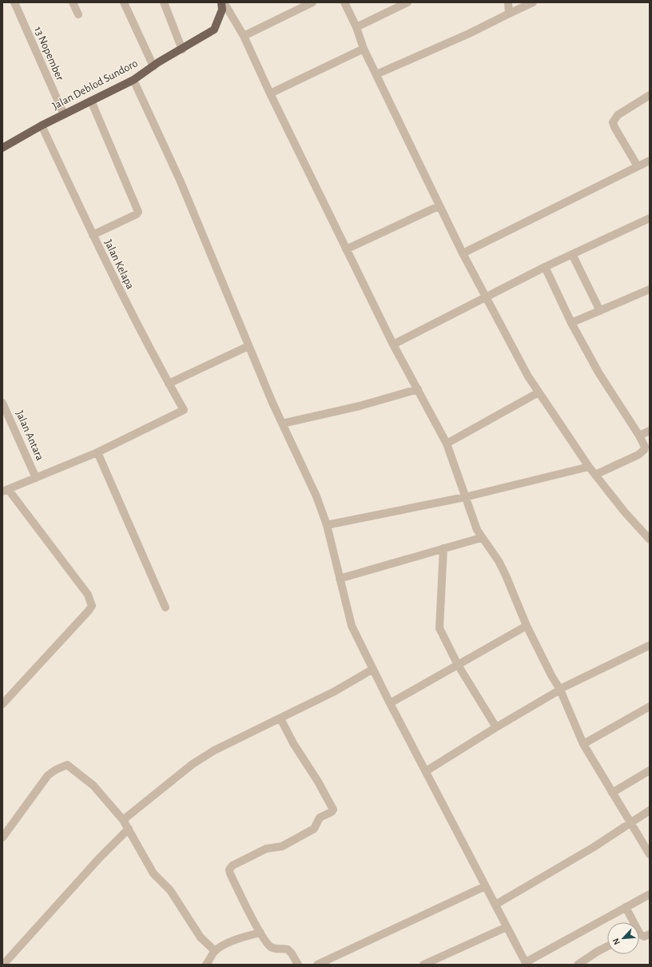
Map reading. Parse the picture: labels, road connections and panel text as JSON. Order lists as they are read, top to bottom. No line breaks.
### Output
{"streets":{"main road":["Jalan Deblod Sundoro"],"street":["13 Nopember","Jalan Kelapa","Jalan Antara"]},"crossings":[["13 Nopember","Jalan Deblod Sundoro"],["Jalan Deblod Sundoro","Jalan Kelapa"]],"north":"bottom left"}
